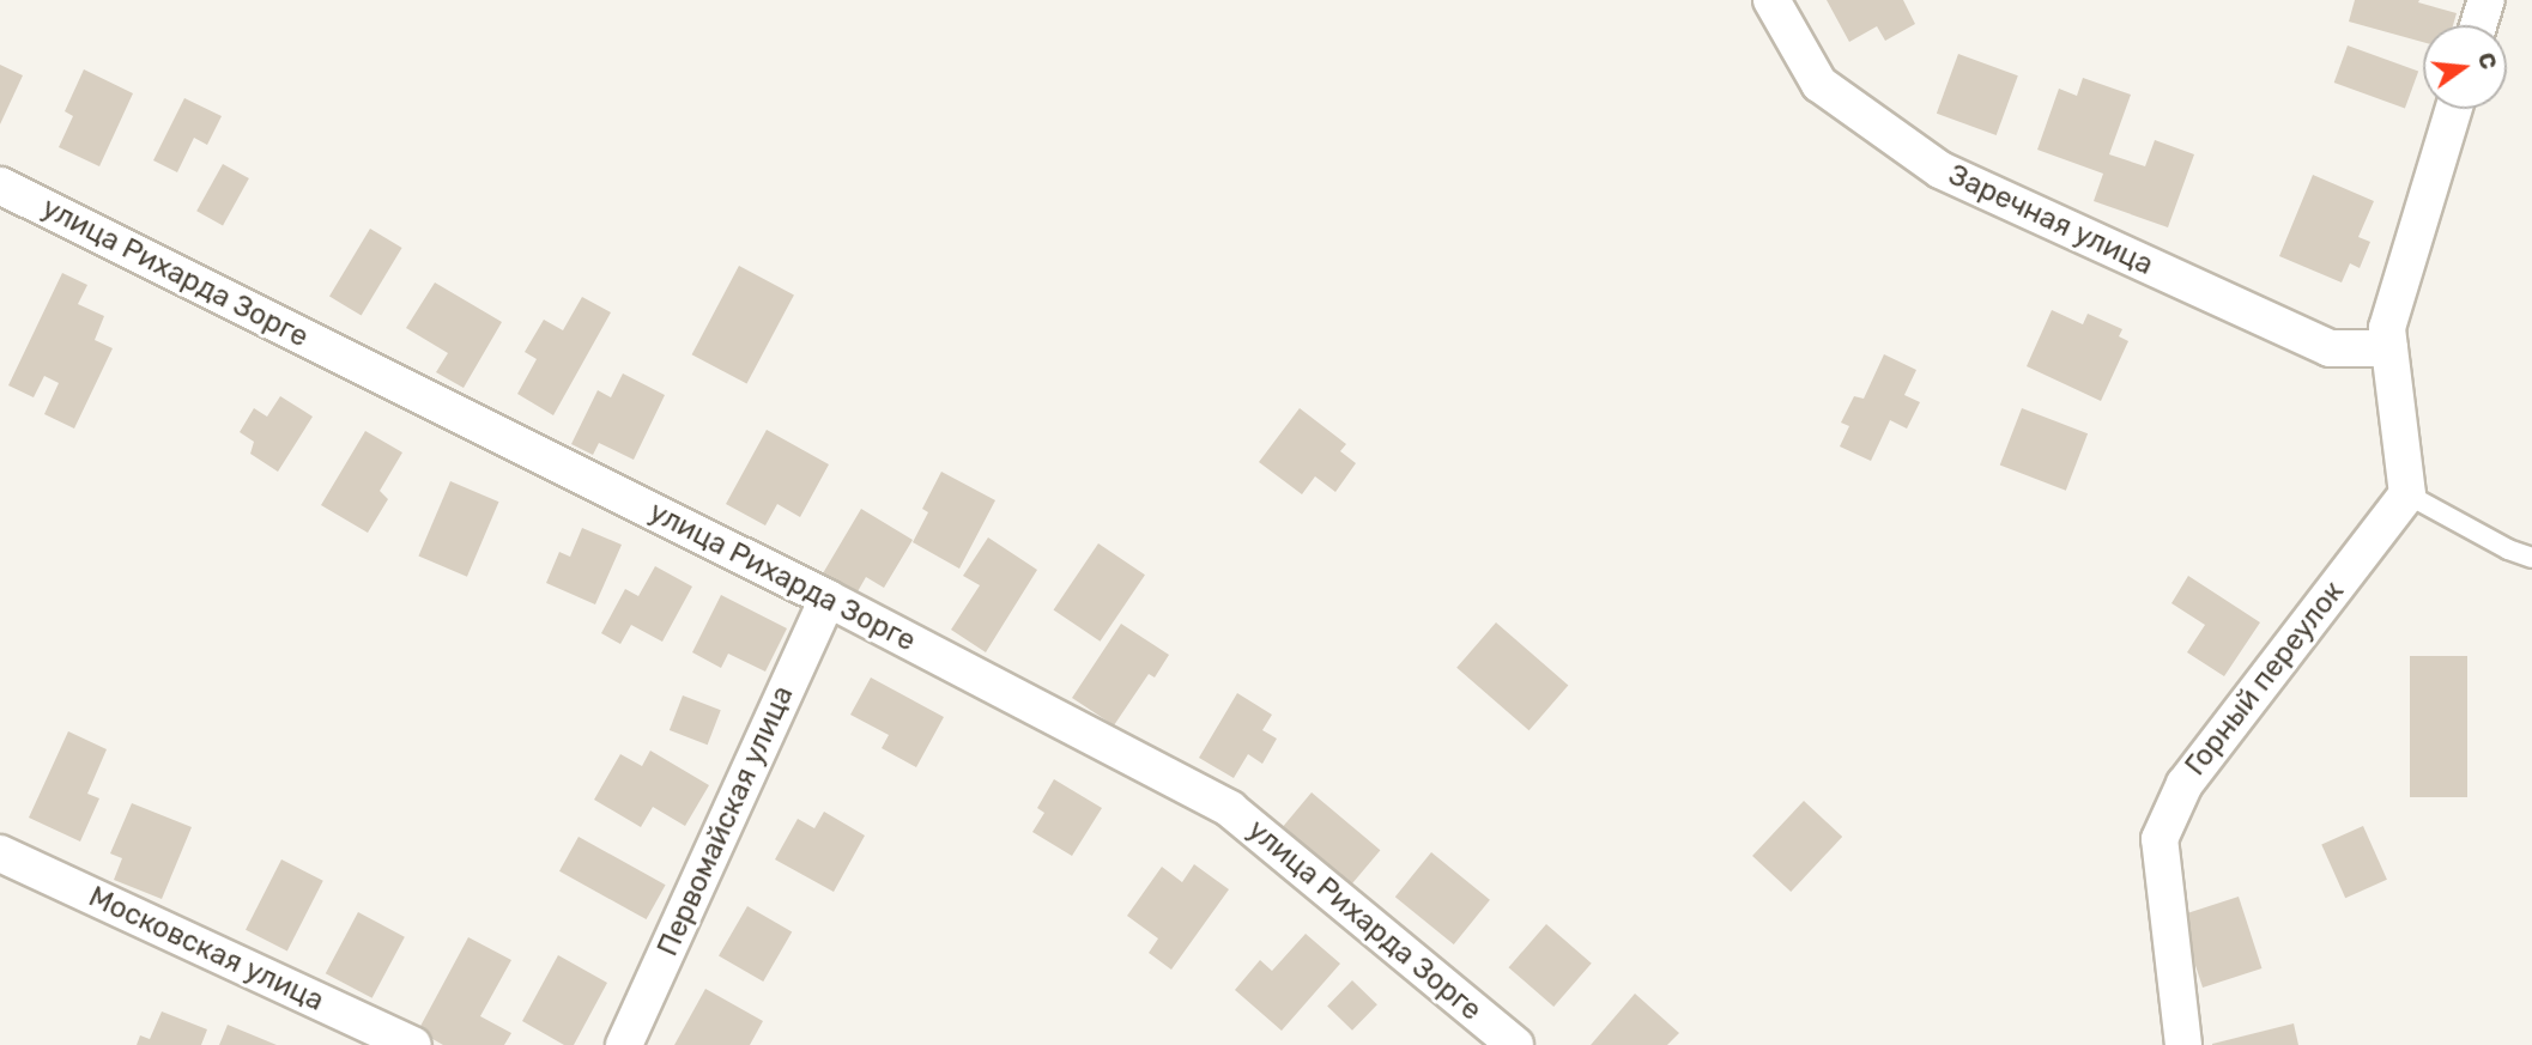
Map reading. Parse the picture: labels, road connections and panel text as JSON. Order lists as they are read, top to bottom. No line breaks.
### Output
{"streets":{"street":["Заречная улица","улица Рихарда Зорге","Горный переулок","Первомайская улица","Московская улица"]},"crossings":[["улица Рихарда Зорге","Первомайская улица"]],"north":"right"}
